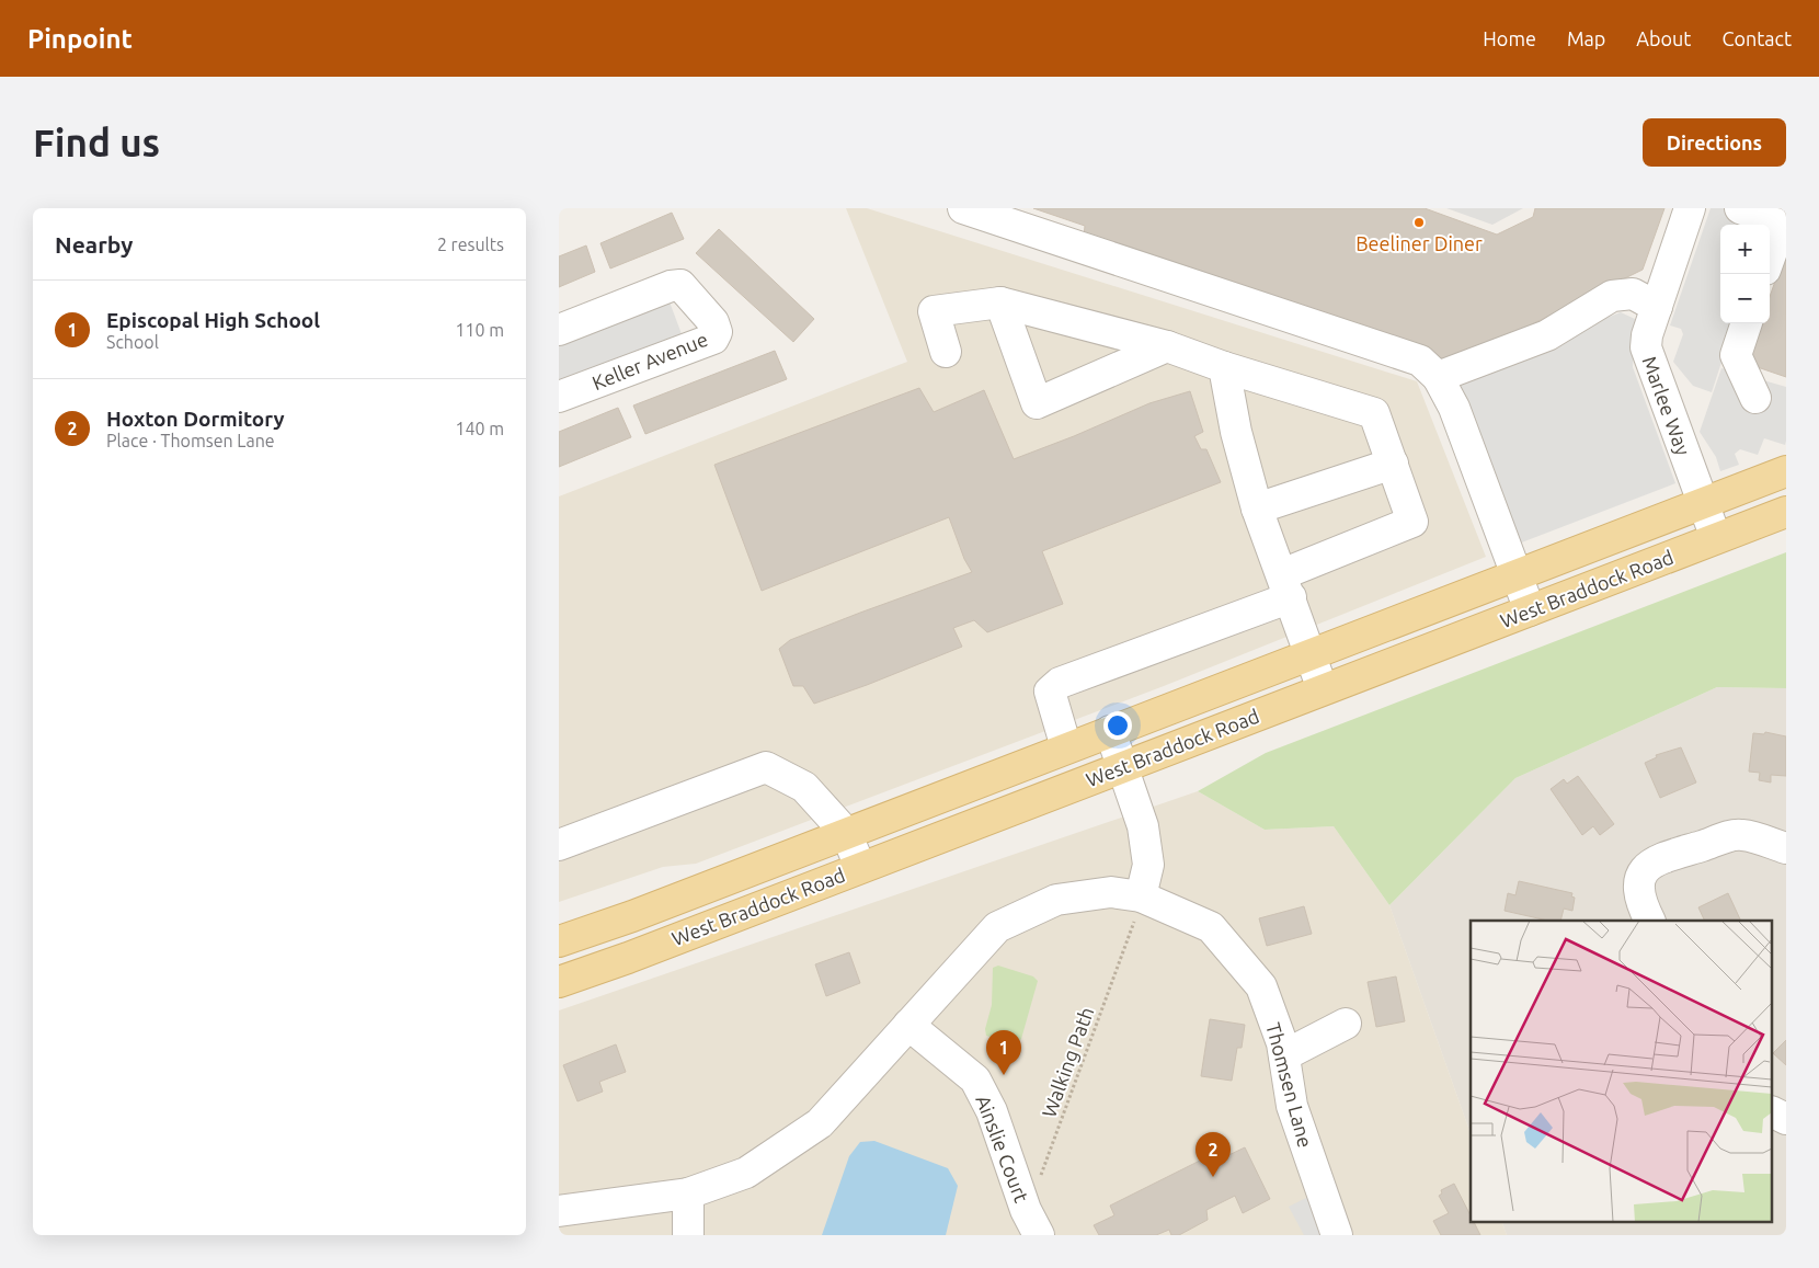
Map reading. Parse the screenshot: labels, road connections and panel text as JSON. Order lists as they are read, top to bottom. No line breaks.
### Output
{"streets":{"main road":["West Braddock Road"],"street":["Keller Avenue","Marlee Way","Thomsen Lane","Ainslie Court"],"path":["Walking Path"]},"crossings":[["Marlee Way","West Braddock Road"],["Walking Path","Thomsen Lane"],["Walking Path","Ainslie Court"],["Thomsen Lane","Ainslie Court"]],"places":["Beeliner Diner"],"page":{"header":"Pinpoint","nav":["Home","Map","About","Contact"],"buttons":"Directions","title":"Find us","heading":["Nearby","2 results"],"map_buttons":["+","−"],"list":[{"mark":"1","name":"Episcopal High School","note":"School","value":"110 m"},{"mark":"2","name":"Hoxton Dormitory","note":"Place · Thomsen Lane","value":"140 m"}],"pins":["1","2"]}}
